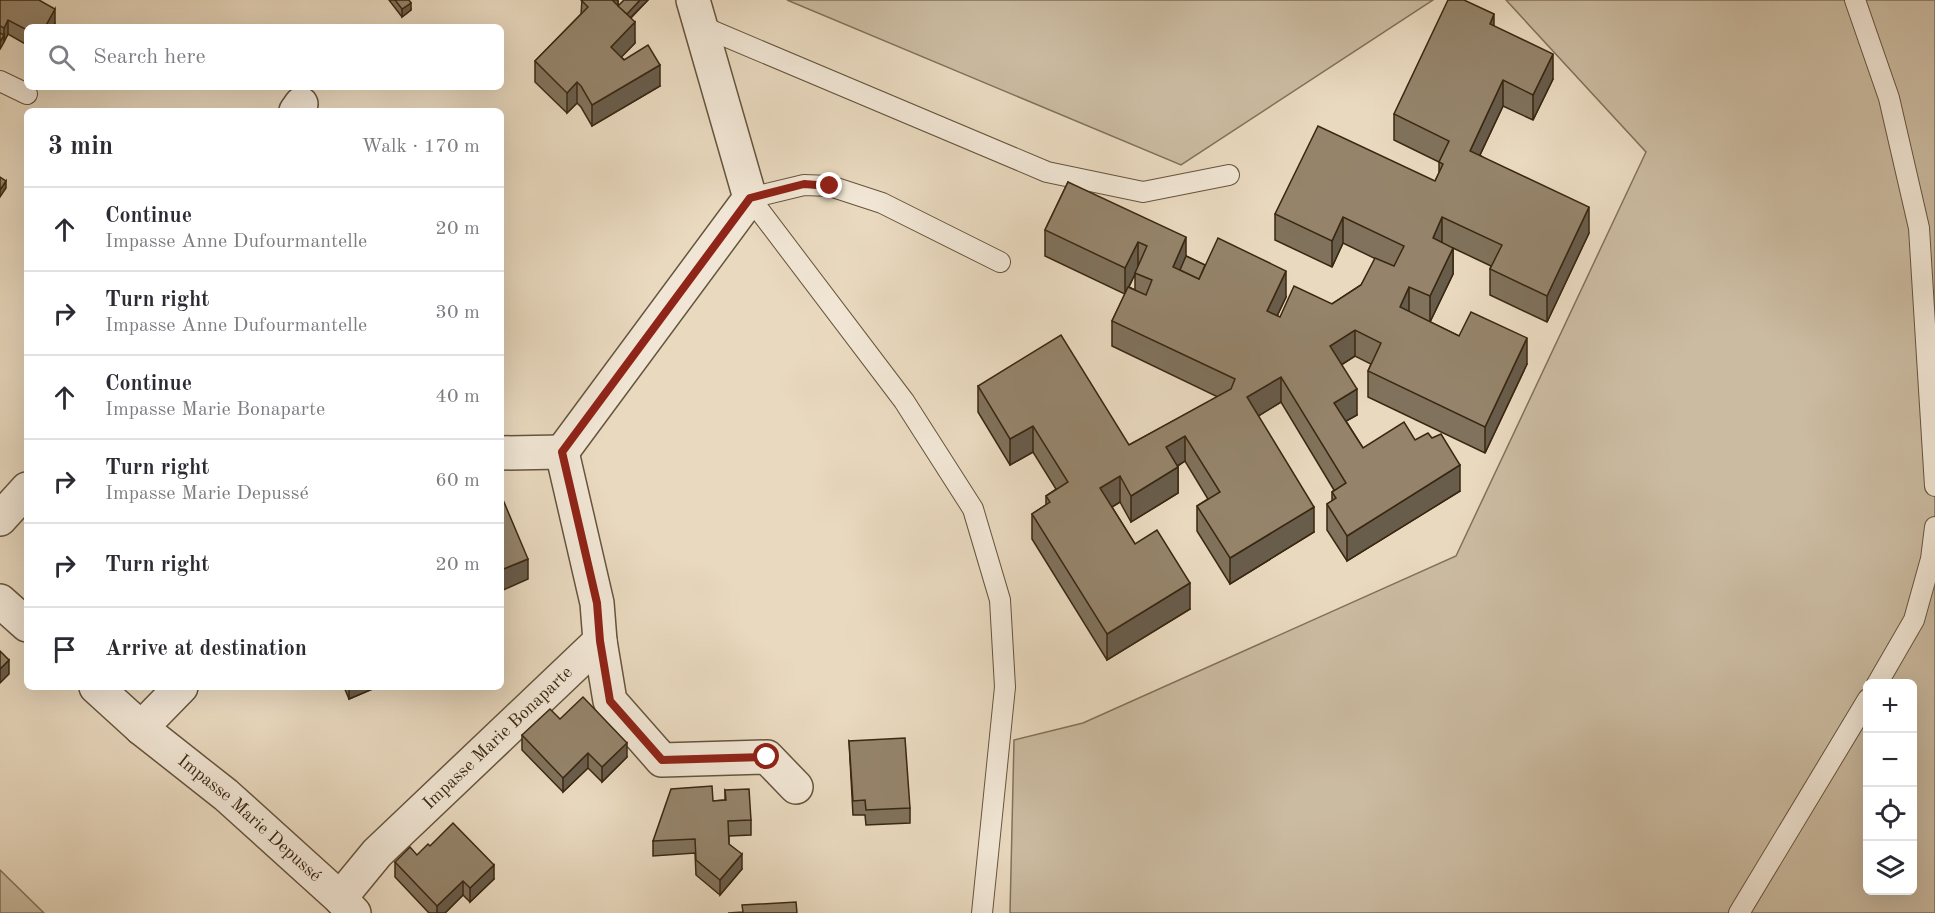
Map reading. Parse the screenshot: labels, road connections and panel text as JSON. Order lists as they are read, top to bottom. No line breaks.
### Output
{"streets":{"street":["Impasse Marie Bonaparte","Impasse Marie Depussé"]},"crossings":[["Impasse Marie Bonaparte","Impasse Marie Depussé"]],"page":{"search":"Search here","heading":["3 min","Walk · 170 m"],"list":[["Continue","Impasse Anne Dufourmantelle","20 m"],["Turn right","Impasse Anne Dufourmantelle","30 m"],["Continue","Impasse Marie Bonaparte","40 m"],["Turn right","Impasse Marie Depussé","60 m"],["Turn right","20 m"],"Arrive at destination"],"map_buttons":["+","−"]}}
